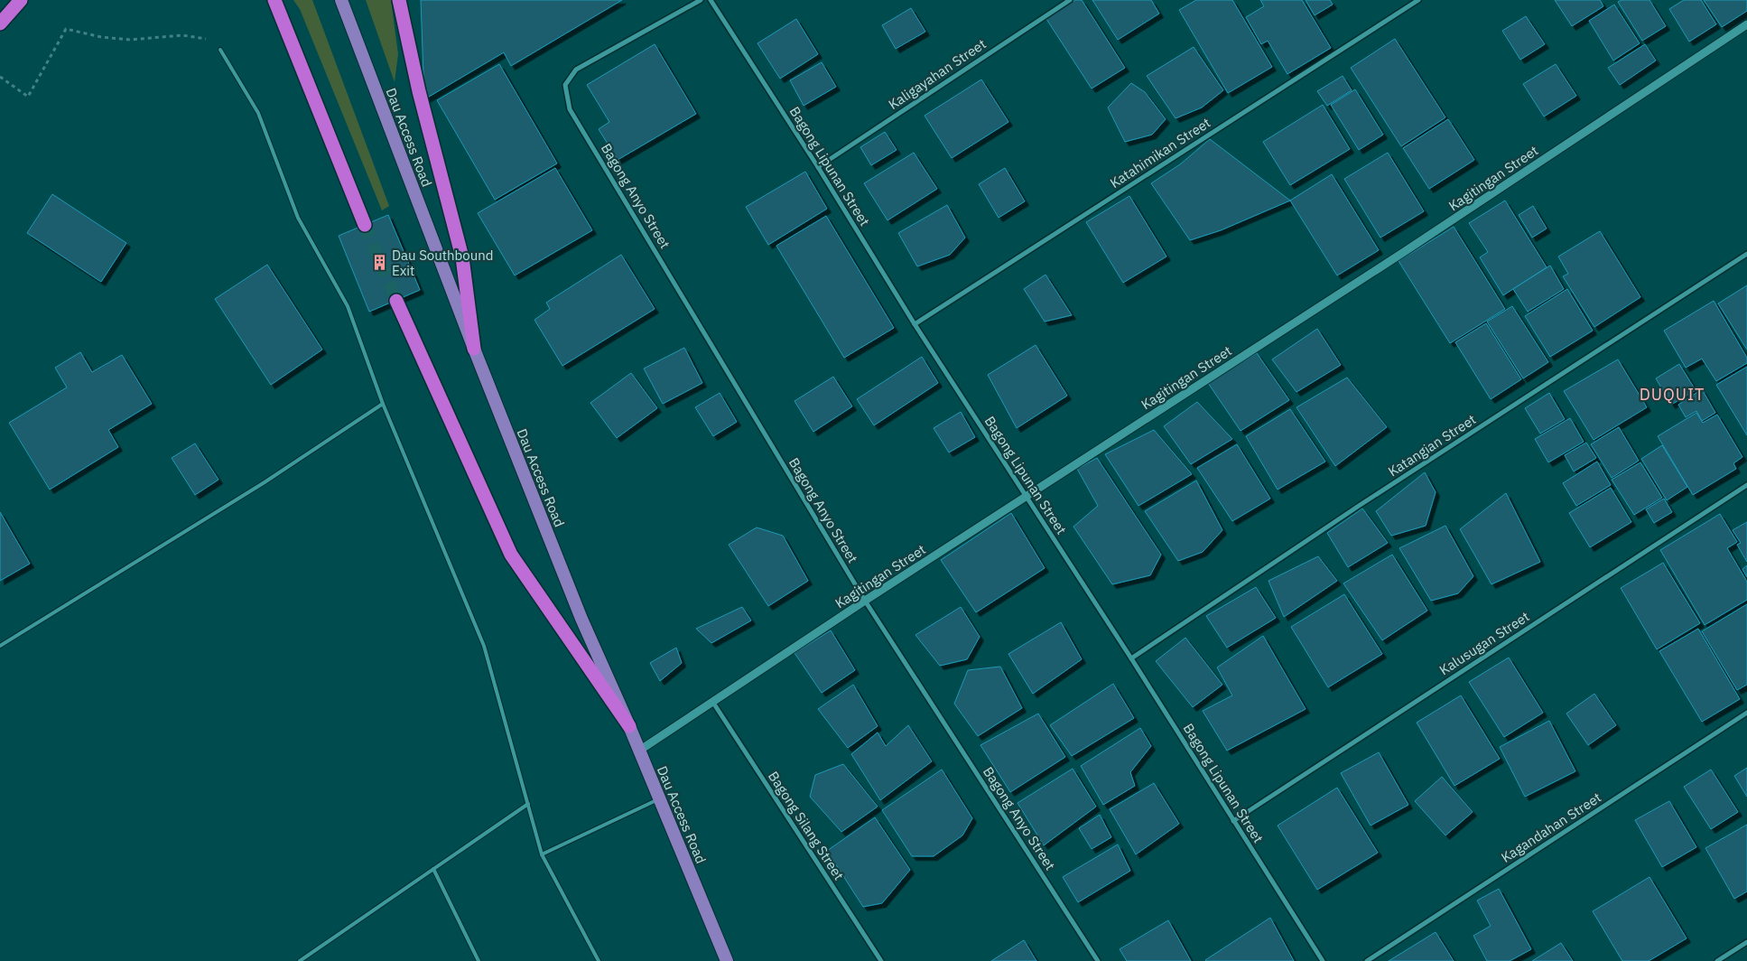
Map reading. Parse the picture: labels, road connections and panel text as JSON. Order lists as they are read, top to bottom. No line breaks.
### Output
{"streets":{"main road":["Dau Access Road"],"street":["Kaligayahan Street","Katahimikan Street","Bagong Lipunan Street","Kagitingan Street","Bagong Anyo Street","Katangian Street","Kalusugan Street","Bagong Silang Street","Kagandahan Street"]},"crossings":[["Kaligayahan Street","Bagong Lipunan Street"],["Dau Access Road","Kagitingan Street"],["Katahimikan Street","Bagong Lipunan Street"],["Bagong Lipunan Street","Kagitingan Street"],["Bagong Lipunan Street","Katangian Street"],["Bagong Lipunan Street","Kalusugan Street"],["Kagitingan Street","Bagong Anyo Street"],["Kagitingan Street","Bagong Silang Street"]],"districts":["DUQUIT"],"places":{"building":["Dau Southbound Exit"]}}
